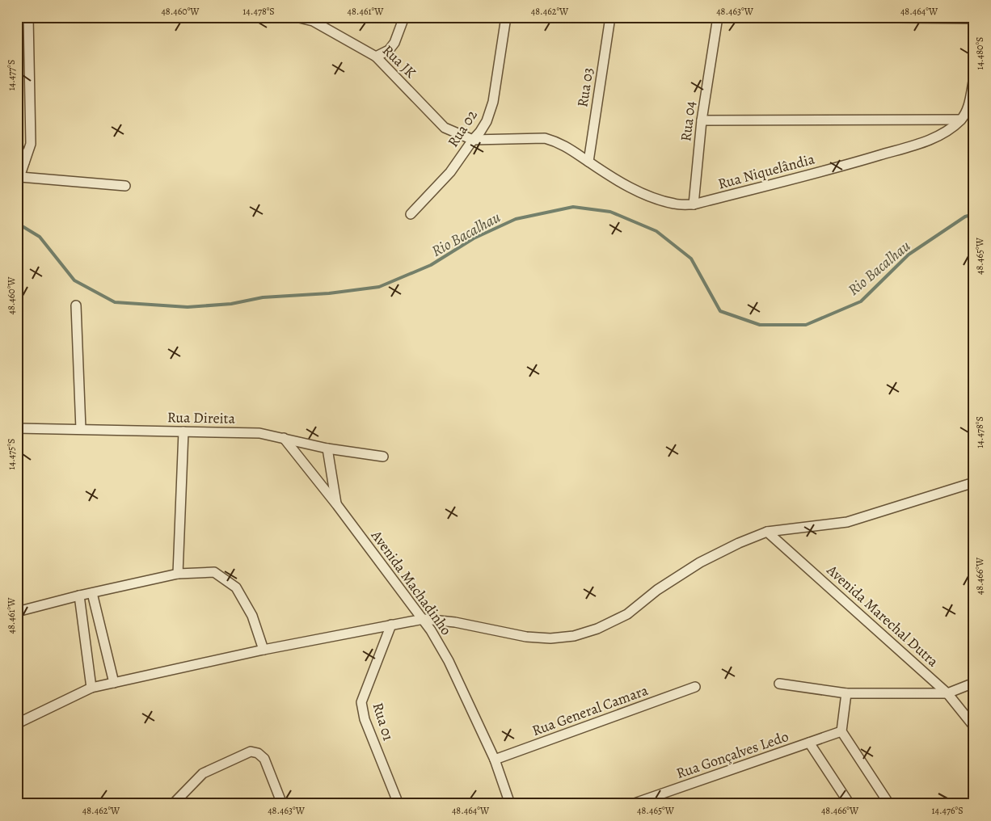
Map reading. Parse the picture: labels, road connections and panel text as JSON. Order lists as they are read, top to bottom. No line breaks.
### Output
{"streets":{"street":["Rua JK","Rua 03","Rua 04","Rua 02","Rua Niquelândia","Rua Direita","Avenida Machadinho","Avenida Marechal Dutra","Rua General Camara","Rua 01","Rua Gonçalves Ledo"]},"crossings":[["Rua JK","Rua 02"],["Rua JK","Rua Niquelândia"],["Rua 03","Rua Niquelândia"],["Rua 04","Rua Niquelândia"],["Rua 02","Rua Niquelândia"],["Rua Direita","Avenida Machadinho"],["Avenida Machadinho","Rua General Camara"]],"water":["Rio Bacalhau"],"coordinates":["48.460°W","14.478°S","48.461°W","48.462°W","48.463°W","48.464°W","14.480°S","14.477°S","48.465°W","14.475°S","48.466°W","14.476°S"]}
